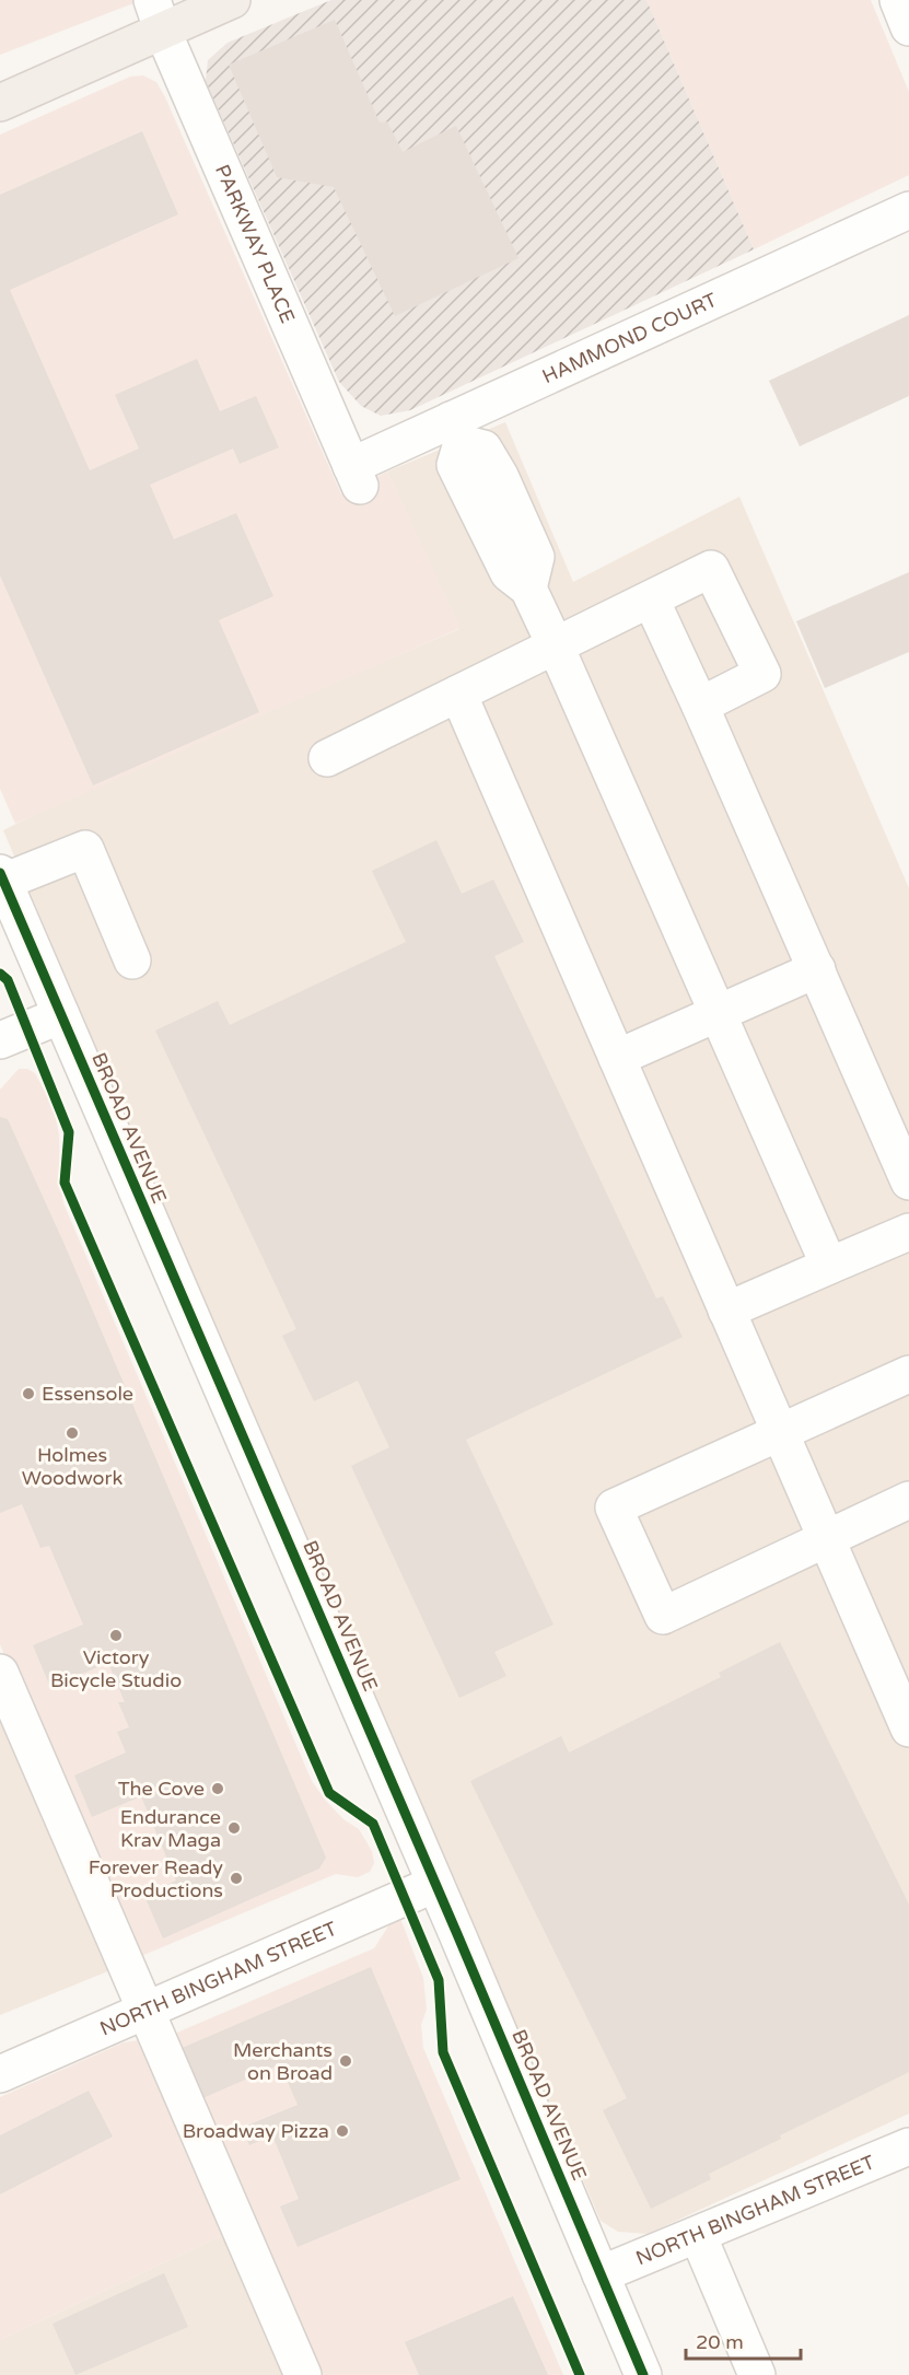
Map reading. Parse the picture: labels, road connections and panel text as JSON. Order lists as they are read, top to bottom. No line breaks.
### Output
{"streets":{"street":["PARKWAY PLACE","HAMMOND COURT","BROAD AVENUE","NORTH BINGHAM STREET"]},"crossings":[["PARKWAY PLACE","HAMMOND COURT"],["BROAD AVENUE","NORTH BINGHAM STREET"]],"places":["Essensole","Holmes Woodwork","Victory Bicycle Studio","The Cove","Endurance Krav Maga","Forever Ready Productions","Merchants on Broad","Broadway Pizza"],"scale_bar":"20 m"}
